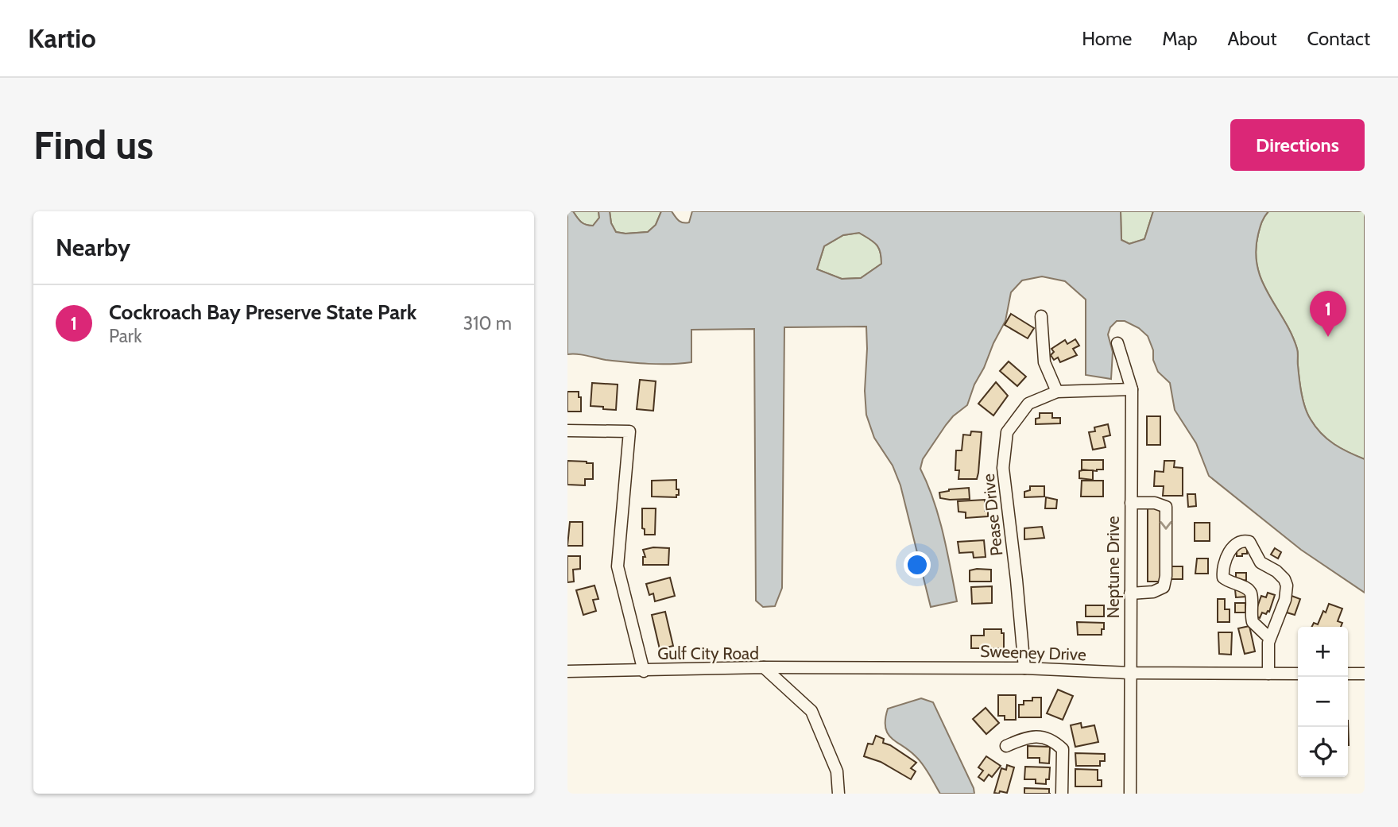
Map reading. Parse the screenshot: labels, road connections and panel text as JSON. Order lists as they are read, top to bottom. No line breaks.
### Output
{"streets":{"street":["Pease Drive","Neptune Drive","Sweeney Drive","Gulf City Road"]},"crossings":[["Pease Drive","Neptune Drive"],["Pease Drive","Sweeney Drive"],["Neptune Drive","Sweeney Drive"],["Sweeney Drive","Gulf City Road"]],"page":{"header":"Kartio","nav":["Home","Map","About","Contact"],"buttons":"Directions","title":"Find us","heading":"Nearby","list":[{"mark":"1","name":"Cockroach Bay Preserve State Park","note":"Park","value":"310 m"}],"pins":"1","map_buttons":["+","−"]}}
